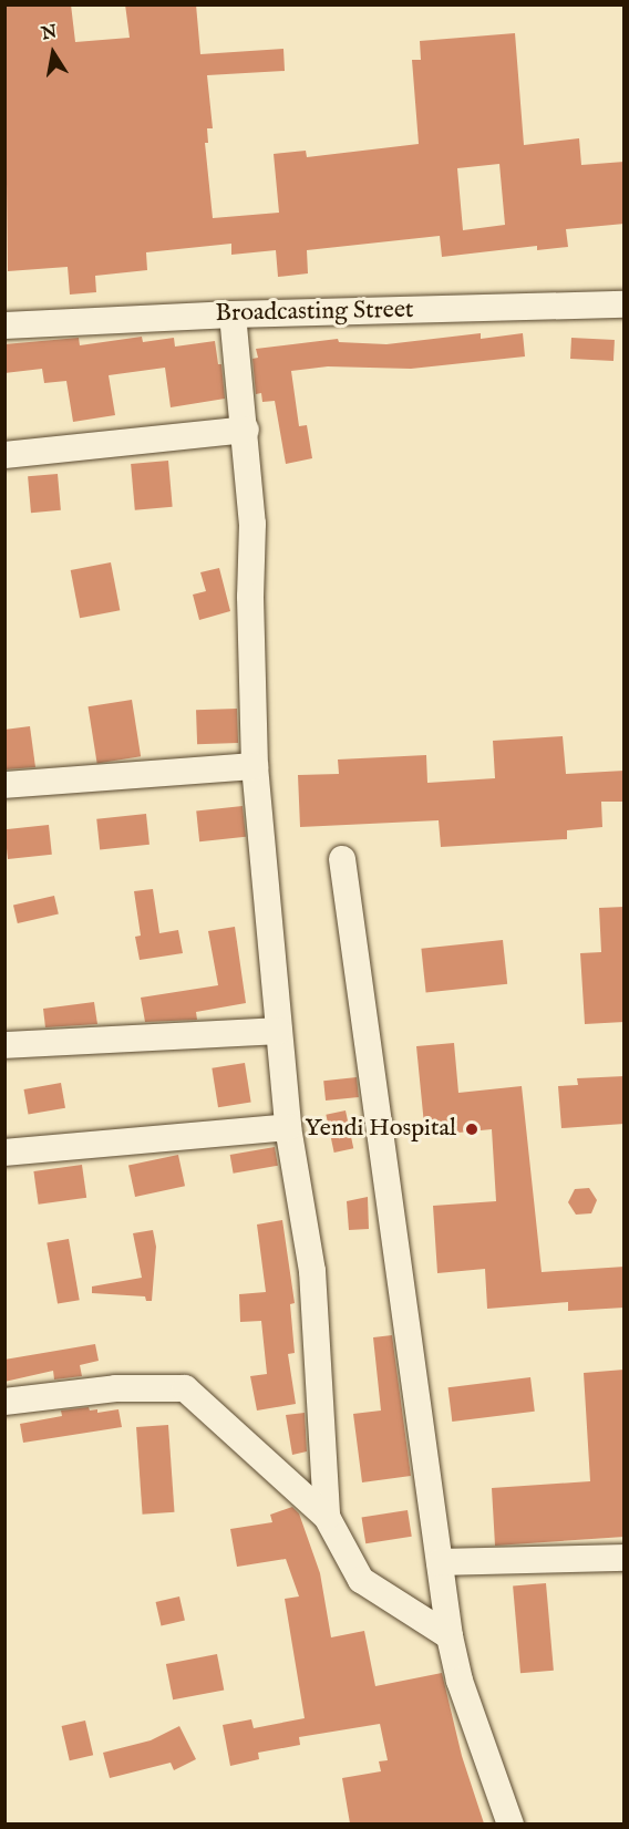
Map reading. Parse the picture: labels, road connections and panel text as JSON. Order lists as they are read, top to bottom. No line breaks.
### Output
{"streets":{"street":["Broadcasting Street"]},"places":["Yendi Hospital"],"north":"top"}
